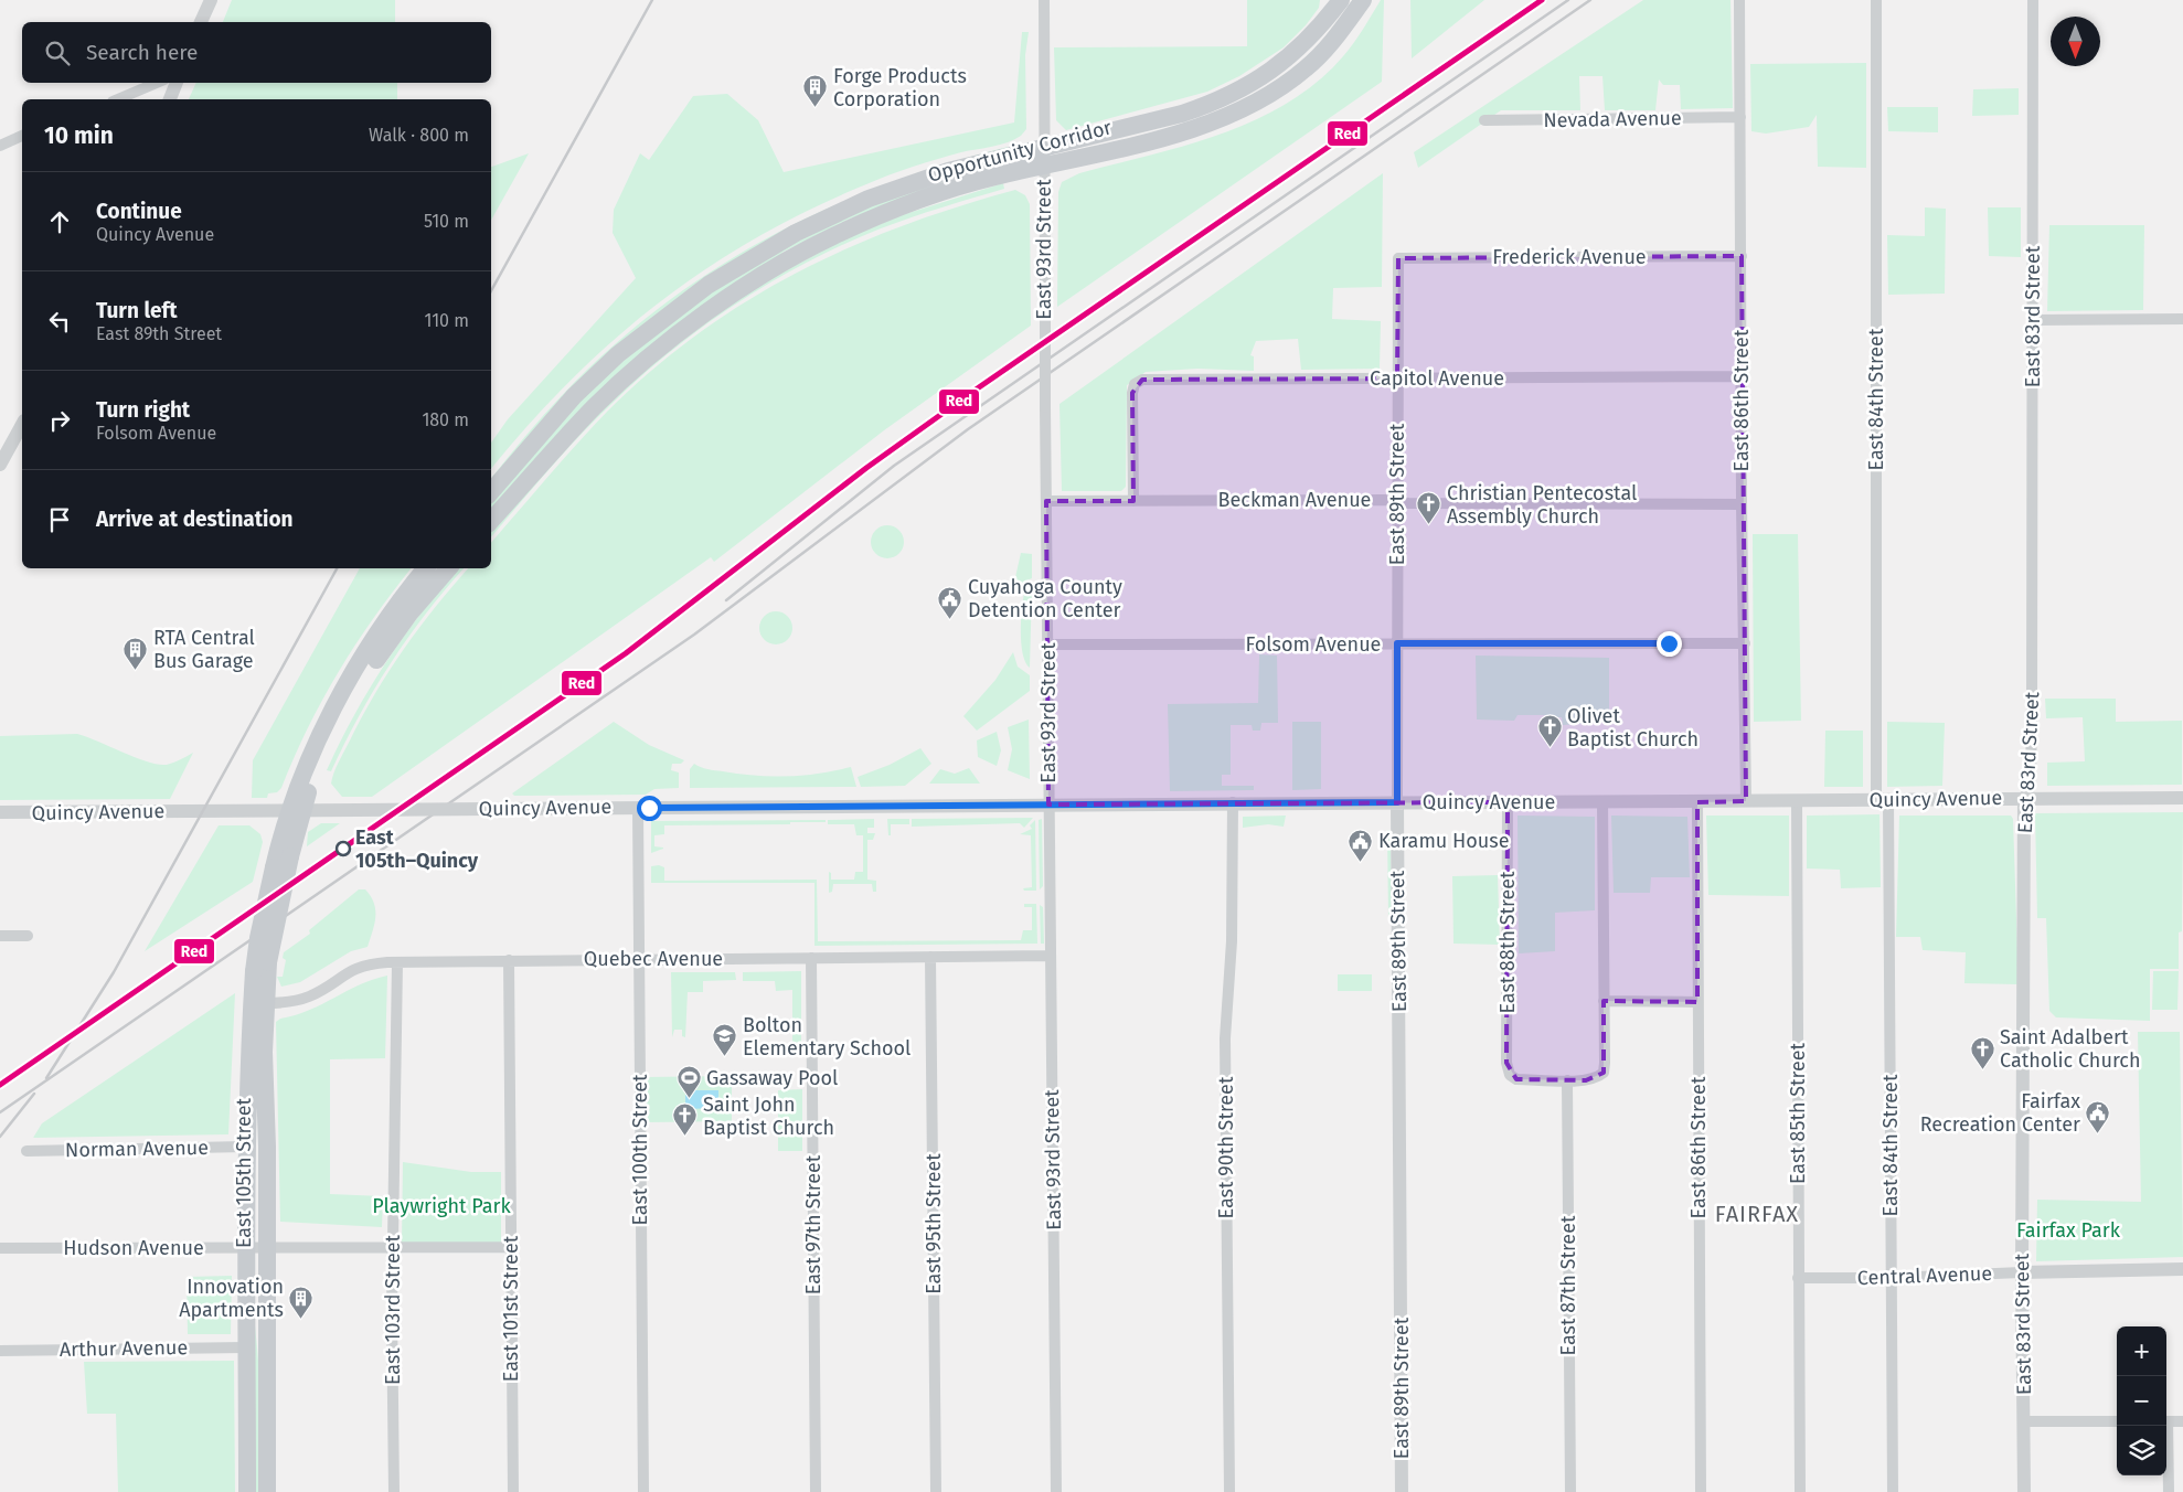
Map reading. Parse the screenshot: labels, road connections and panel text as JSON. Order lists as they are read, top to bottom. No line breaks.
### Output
{"streets":{"main road":["Opportunity Corridor","East 105th Street"],"street":["Nevada Avenue","East 93rd Street","Frederick Avenue","East 83rd Street","Capitol Avenue","East 84th Street","East 86th Street","East 89th Street","Beckman Avenue","Folsom Avenue","Quincy Avenue","East 88th Street","Quebec Avenue","East 85th Street","East 90th Street","Norman Avenue","East 100th Street","East 95th Street","East 97th Street","Hudson Avenue","Central Avenue","East 87th Street","East 101st Street","East 103rd Street","Arthur Avenue"]},"crossings":[["Nevada Avenue","East 86th Street"],["Opportunity Corridor","East 93rd Street"],["East 93rd Street","Beckman Avenue"],["East 93rd Street","Folsom Avenue"],["East 93rd Street","Quincy Avenue"],["East 93rd Street","Quebec Avenue"],["Frederick Avenue","East 86th Street"],["Frederick Avenue","East 89th Street"],["East 83rd Street","Quincy Avenue"],["East 83rd Street","Central Avenue"],["Capitol Avenue","East 86th Street"],["Capitol Avenue","East 89th Street"],["Capitol Avenue","Beckman Avenue"],["East 84th Street","Quincy Avenue"],["East 84th Street","Central Avenue"],["East 86th Street","Beckman Avenue"],["East 86th Street","Folsom Avenue"],["East 86th Street","Quincy Avenue"],["East 89th Street","Beckman Avenue"],["East 89th Street","Folsom Avenue"],["East 89th Street","Quincy Avenue"],["Quincy Avenue","East 88th Street"],["Quincy Avenue","East 85th Street"],["Quincy Avenue","East 90th Street"],["Quincy Avenue","East 100th Street"],["Quincy Avenue","East 105th Street"],["East 88th Street","East 87th Street"],["Quebec Avenue","East 100th Street"],["Quebec Avenue","East 105th Street"],["Quebec Avenue","East 95th Street"],["Quebec Avenue","East 97th Street"],["Quebec Avenue","East 101st Street"],["Quebec Avenue","East 103rd Street"],["East 85th Street","Central Avenue"],["Norman Avenue","East 105th Street"],["East 105th Street","Hudson Avenue"],["East 105th Street","Arthur Avenue"],["Hudson Avenue","East 101st Street"],["Hudson Avenue","East 103rd Street"]],"districts":["FAIRFAX"],"parks":["Playwright Park","Fairfax Park"],"places":{"building":["Forge Products Corporation","RTA Central Bus Garage","Innovation Apartments"],"church":["Christian Pentecostal Assembly Church","Olivet Baptist Church","Saint Adalbert Catholic Church","Saint John Baptist Church"],"public building":["Cuyahoga County Detention Center","Karamu House","Fairfax Recreation Center"],"other":["East 105th–Quincy"],"school or university":["Bolton Elementary School"],"sports":["Gassaway Pool"]},"lines":["transit line Red"],"north":"bottom","page":{"search":"Search here","heading":["10 min","Walk · 800 m"],"list":[["Continue","Quincy Avenue","510 m"],["Turn left","East 89th Street","110 m"],["Turn right","Folsom Avenue","180 m"],"Arrive at destination"],"map_buttons":["+","−"]}}
